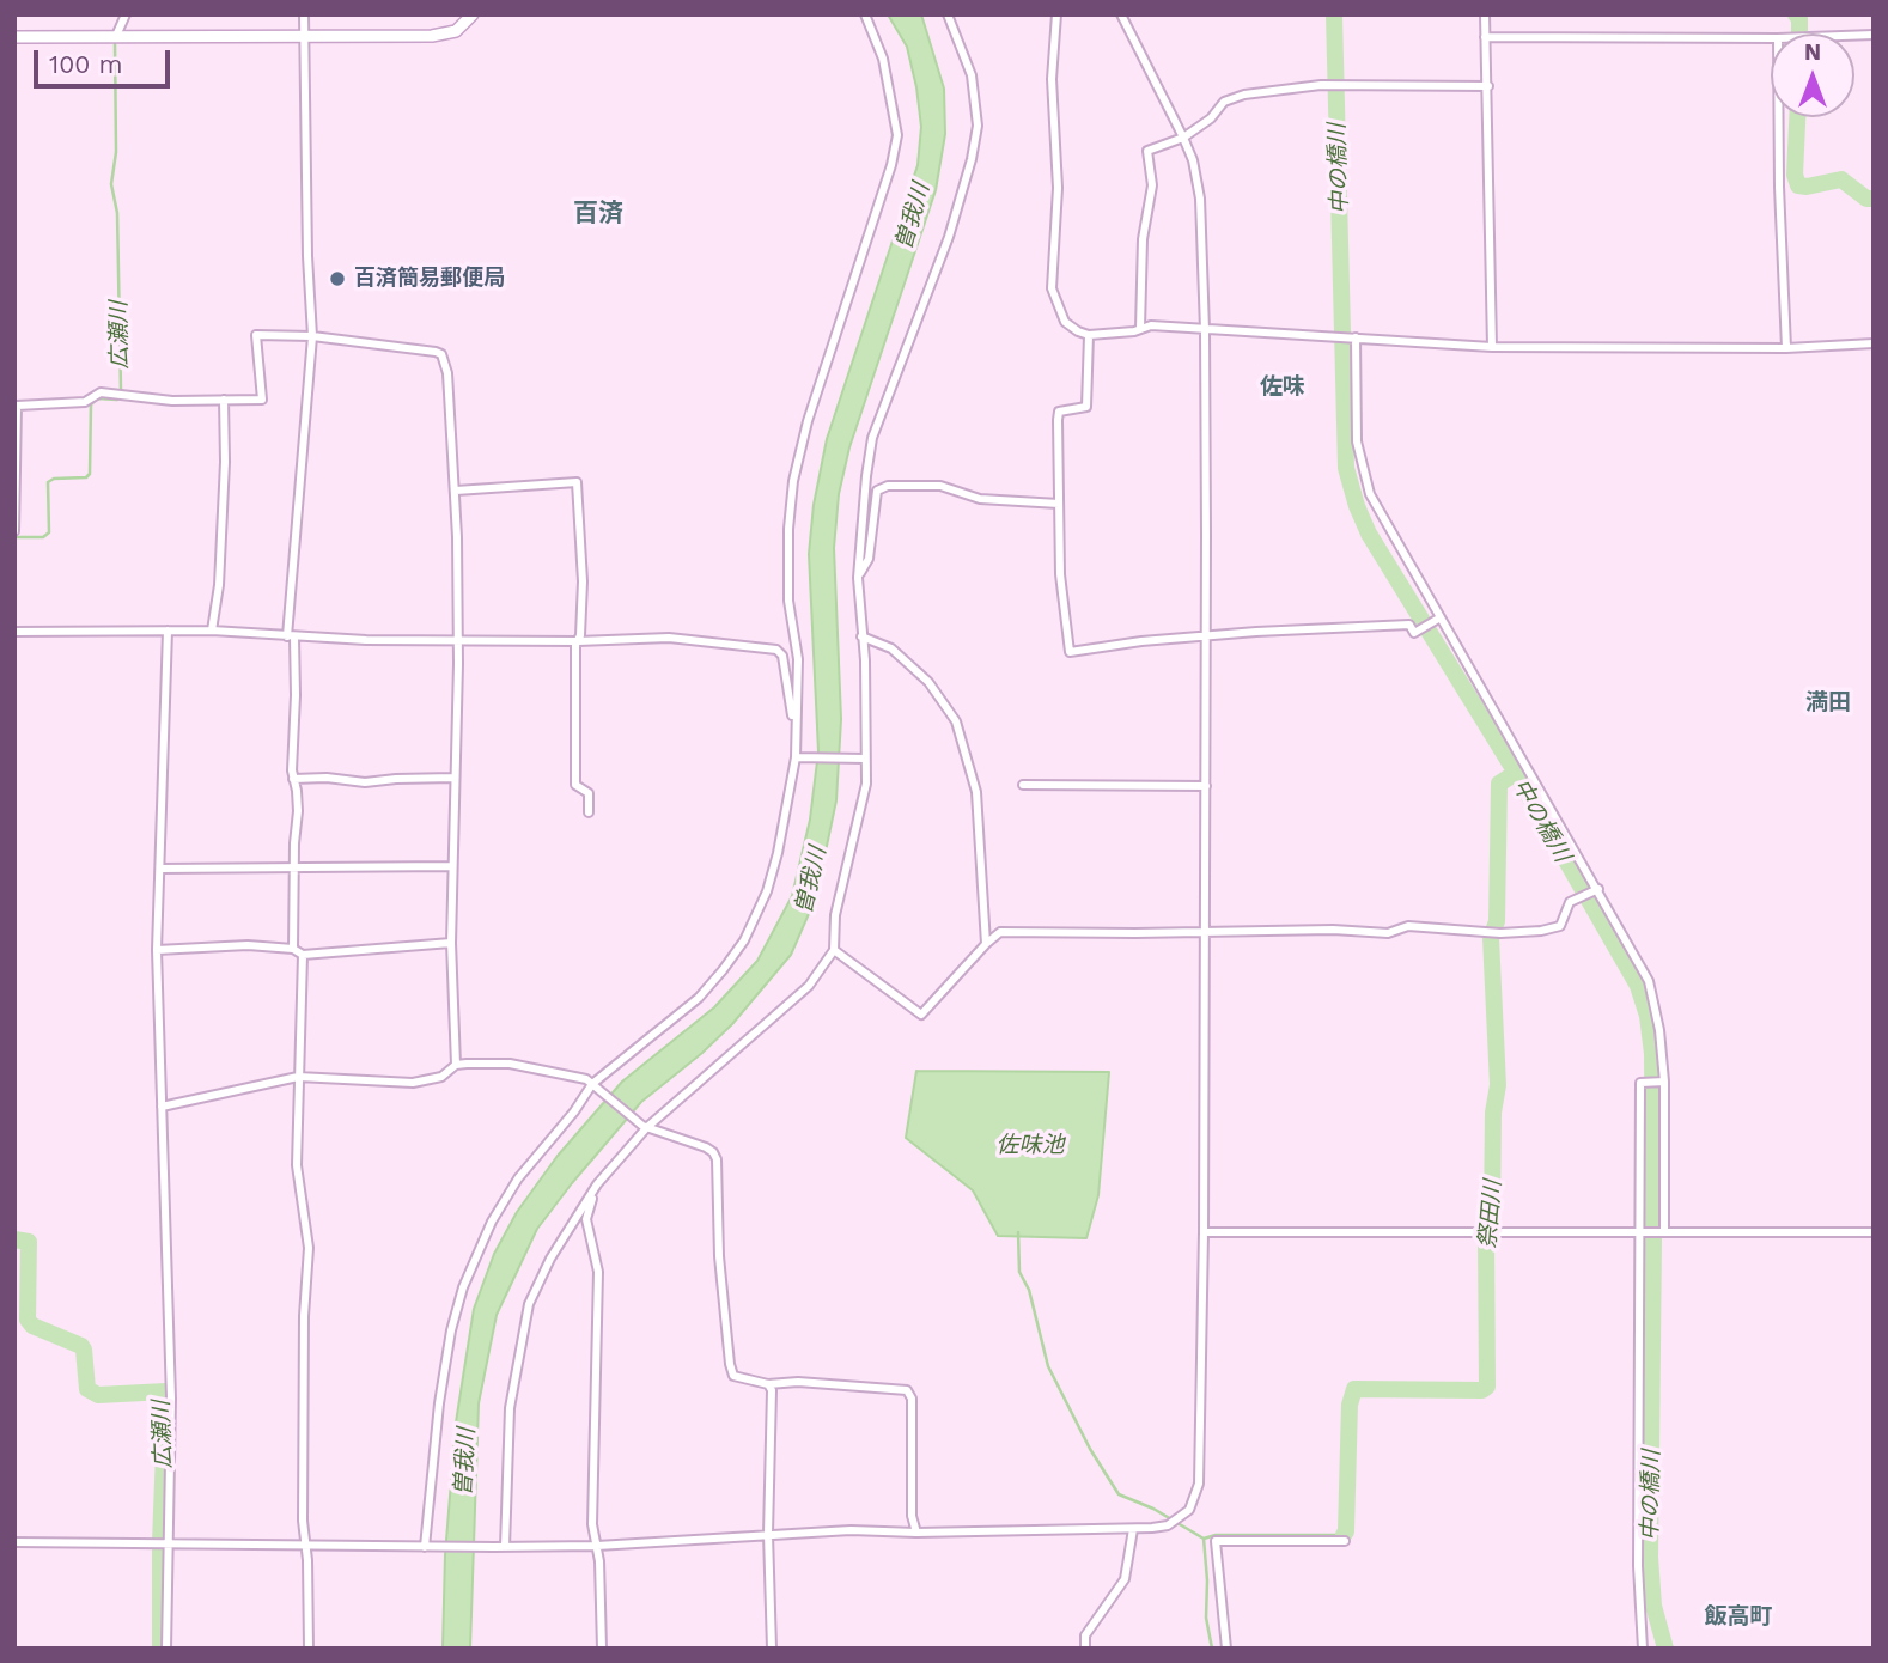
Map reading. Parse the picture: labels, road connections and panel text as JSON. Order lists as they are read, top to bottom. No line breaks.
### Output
{"districts":["百済","佐味","満田","飯高町"],"water":["中の橋川","曽我川","広瀬川","佐味池","祭田川"],"places":["百済簡易郵便局"],"scale_bar":"100 m","north":"top"}
